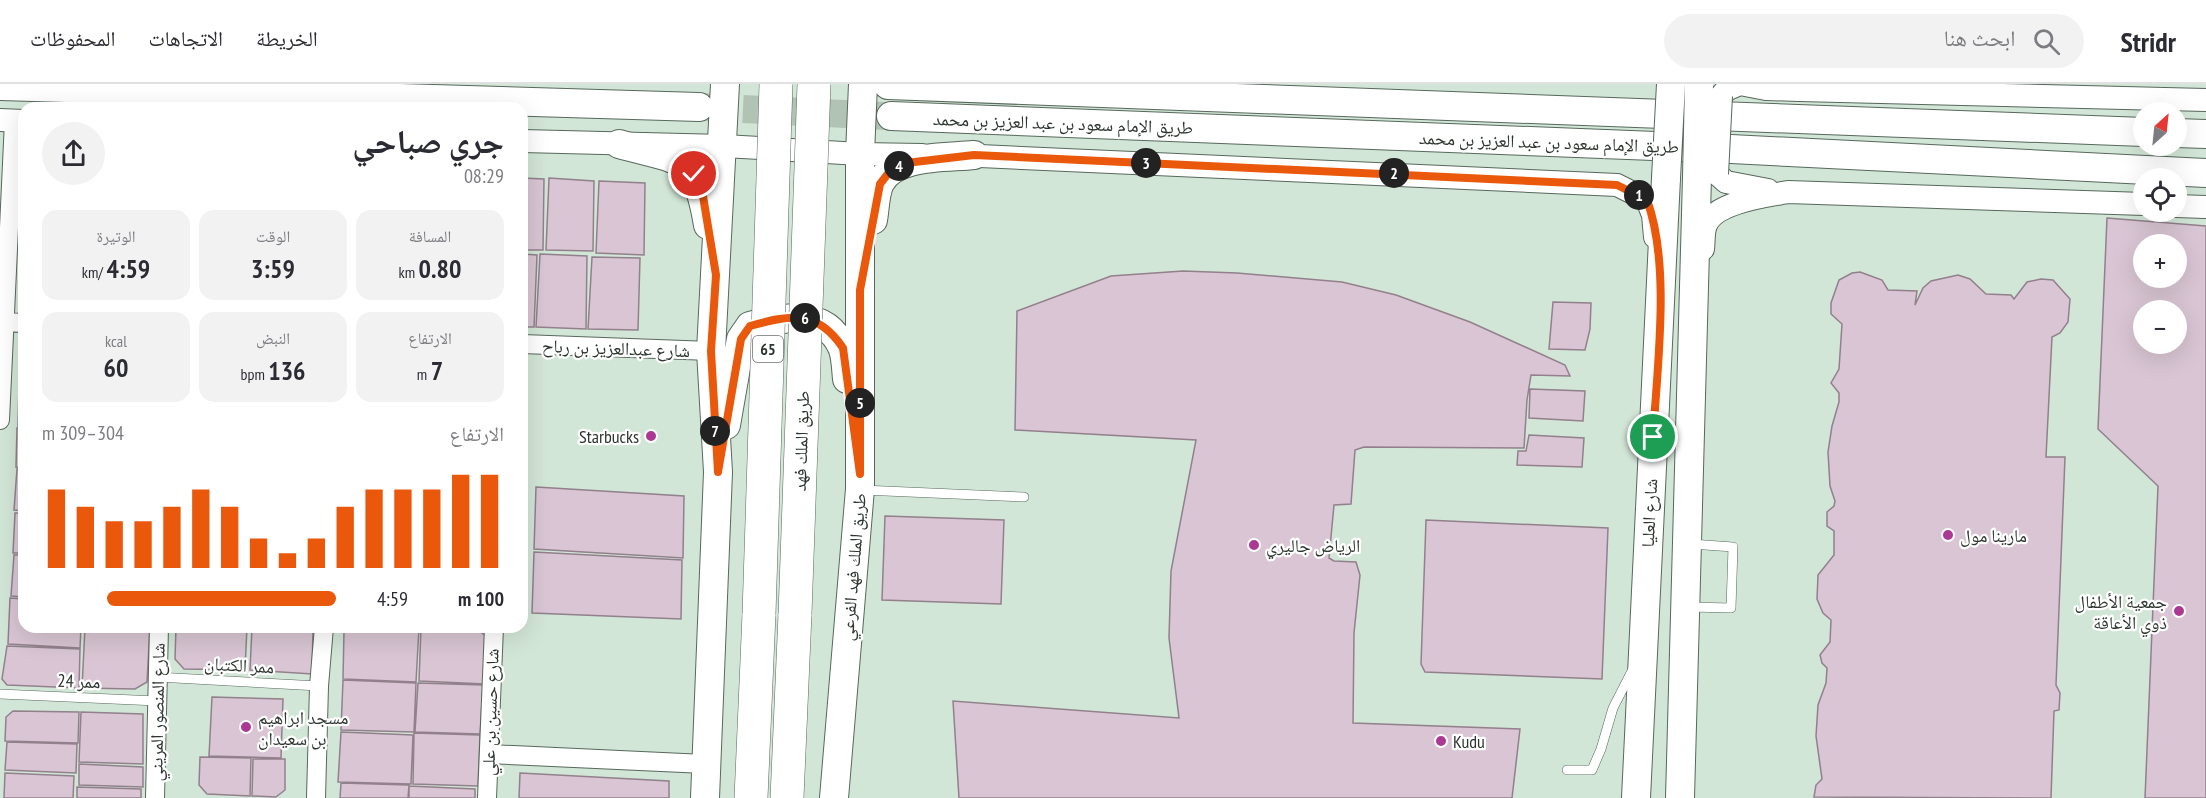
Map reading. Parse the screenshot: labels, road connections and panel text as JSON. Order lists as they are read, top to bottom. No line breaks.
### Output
{"streets":{"highway":["65","طريق الملك فهد"],"main road":["طريق الإمام سعود بن عبد العزيز بن محمد","شارع العليا","طريق الملك فهد الفرعي"],"street":["شارع عبدالعزيز بن رباح","شارع المنصور المريني","شارع حسين بن علي"],"lane":["ممر الكتبان","ممر 24"]},"crossings":[["ممر الكتبان","شارع المنصور المريني"],["ممر 24","شارع المنصور المريني"]],"places":["Starbucks","مارينا مول","الرياض جاليري","جمعية الأطفال ذوي الأعاقة","مسجد ابراهيم بن سعيدان","Kudu"],"north":"top right","page":{"header":"Stridr","search":"ابحث هنا","nav":["الخريطة","الاتجاهات","المحفوظات"],"map_buttons":["+","−"],"heading":["جري صباحي","08:29"],"pins":["3","4","2","1","6","5","7"],"stats":[["المسافة","0.80 km"],["الوقت","3:59"],["الوتيرة","4:59 /km"],["الارتفاع","7 m"],["النبض","136 bpm"],["kcal","60"]],"chart":["الارتفاع","304–309 m"],"list":[{"name":"100 m","note":"4:59"}]}}
